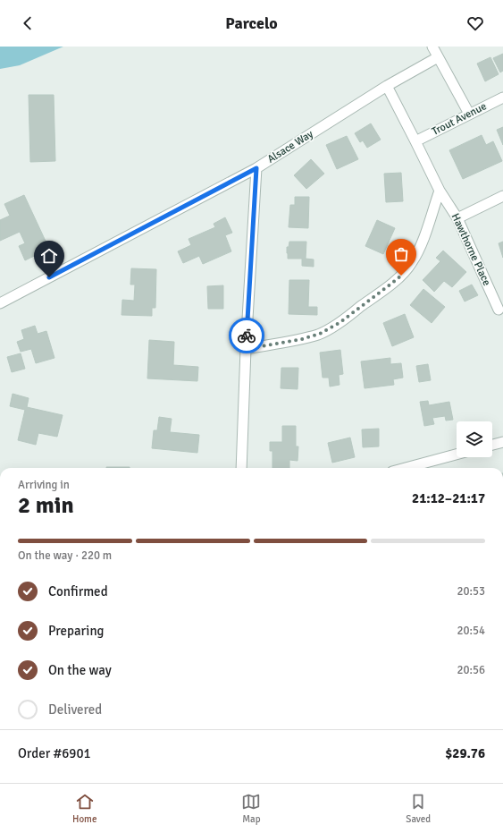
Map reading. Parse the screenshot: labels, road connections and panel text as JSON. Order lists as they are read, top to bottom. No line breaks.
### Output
{"streets":{"street":["Trout Avenue","Alsace Way","Hawthorne Place"]},"crossings":[["Trout Avenue","Hawthorne Place"],["Alsace Way","Hawthorne Place"]],"page":{"header":"Parcelo","heading":["2 min","Arriving in","21:12–21:17"],"panel":["Order #6901","$29.76"],"bar":"On the way · 220 m","list":[["Confirmed","20:53"],["Preparing","20:54"],["On the way","20:56"],"Delivered"],"tabs":["Home","Map","Saved"]}}
